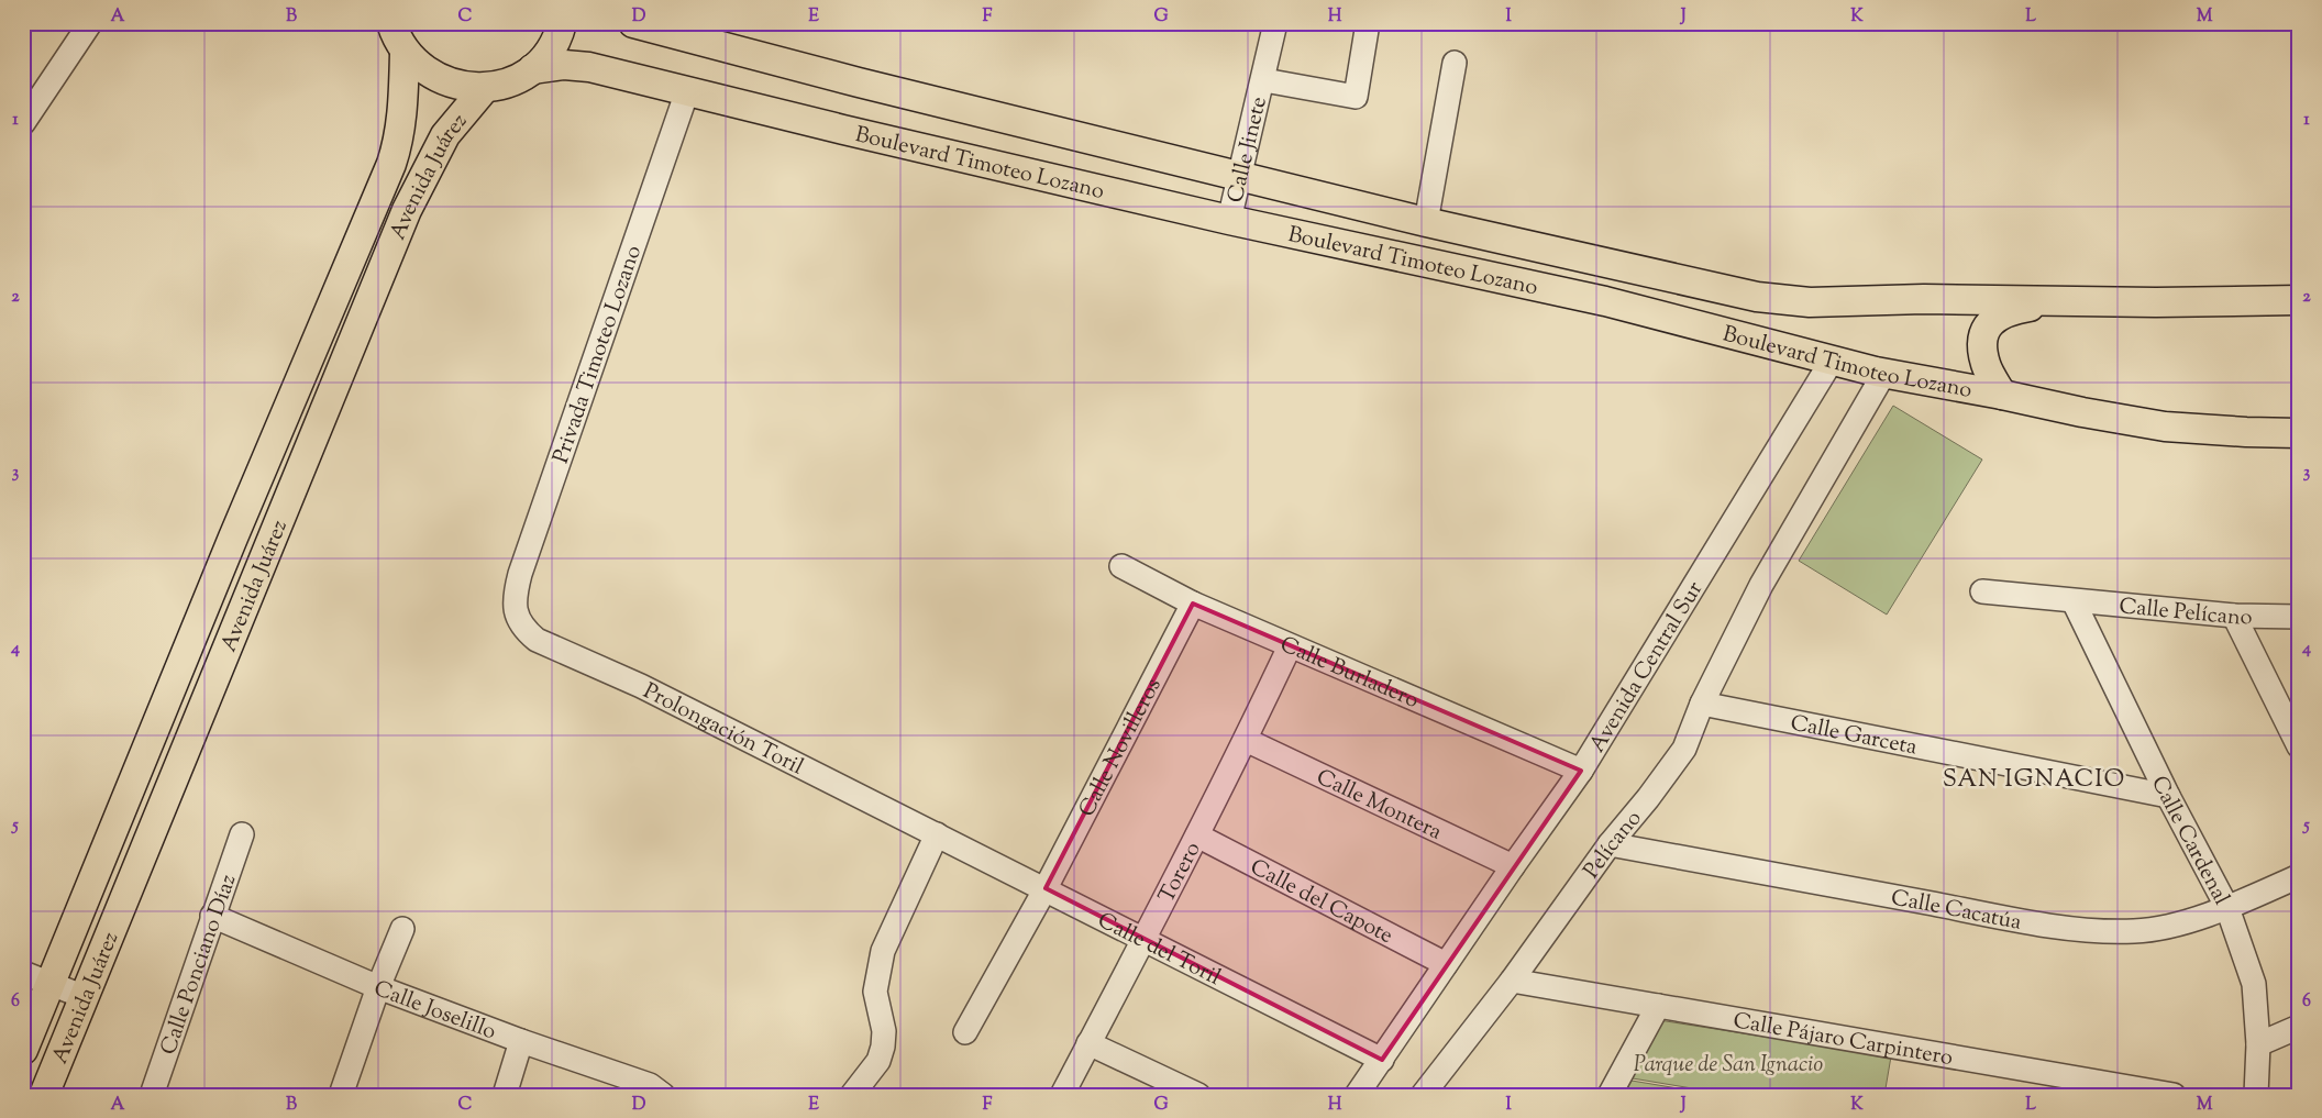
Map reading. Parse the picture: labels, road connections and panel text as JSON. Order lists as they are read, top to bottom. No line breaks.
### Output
{"streets":{"main road":["Boulevard Timoteo Lozano","Avenida Juárez"],"street":["Calle Jinete","Privada Timoteo Lozano","Calle Pelícano","Avenida Central Sur","Calle Burladero","Prolongación Toril","Calle Garceta","Calle Novilleros","Calle Montera","Calle Cardenal","Pelícano","Torero","Calle del Capote","Calle Cacatúa","Calle del Toril","Calle Ponciano Díaz","Calle Joselillo","Calle Pájaro Carpintero"]},"crossings":[["Calle Jinete","Boulevard Timoteo Lozano"],["Boulevard Timoteo Lozano","Privada Timoteo Lozano"],["Boulevard Timoteo Lozano","Avenida Central Sur"],["Boulevard Timoteo Lozano","Pelícano"],["Privada Timoteo Lozano","Prolongación Toril"],["Calle Pelícano","Calle Cardenal"],["Avenida Central Sur","Calle Burladero"],["Avenida Central Sur","Calle Montera"],["Avenida Central Sur","Pelícano"],["Avenida Central Sur","Calle del Capote"],["Avenida Central Sur","Calle del Toril"],["Calle Burladero","Calle Novilleros"],["Calle Burladero","Torero"],["Prolongación Toril","Calle del Toril"],["Calle Garceta","Calle Cardenal"],["Calle Garceta","Pelícano"],["Calle Novilleros","Calle del Toril"],["Calle Montera","Torero"],["Calle Cardenal","Calle Cacatúa"],["Pelícano","Calle Cacatúa"],["Pelícano","Calle Pájaro Carpintero"],["Torero","Calle del Capote"],["Torero","Calle del Toril"],["Calle Ponciano Díaz","Calle Joselillo"]],"districts":["SAN IGNACIO"],"parks":["Parque de San Ignacio"],"grid":{"columns":["A","B","C","D","E","F","G","H","I","J","K","L","M"],"rows":["1","2","3","4","5","6"]}}
